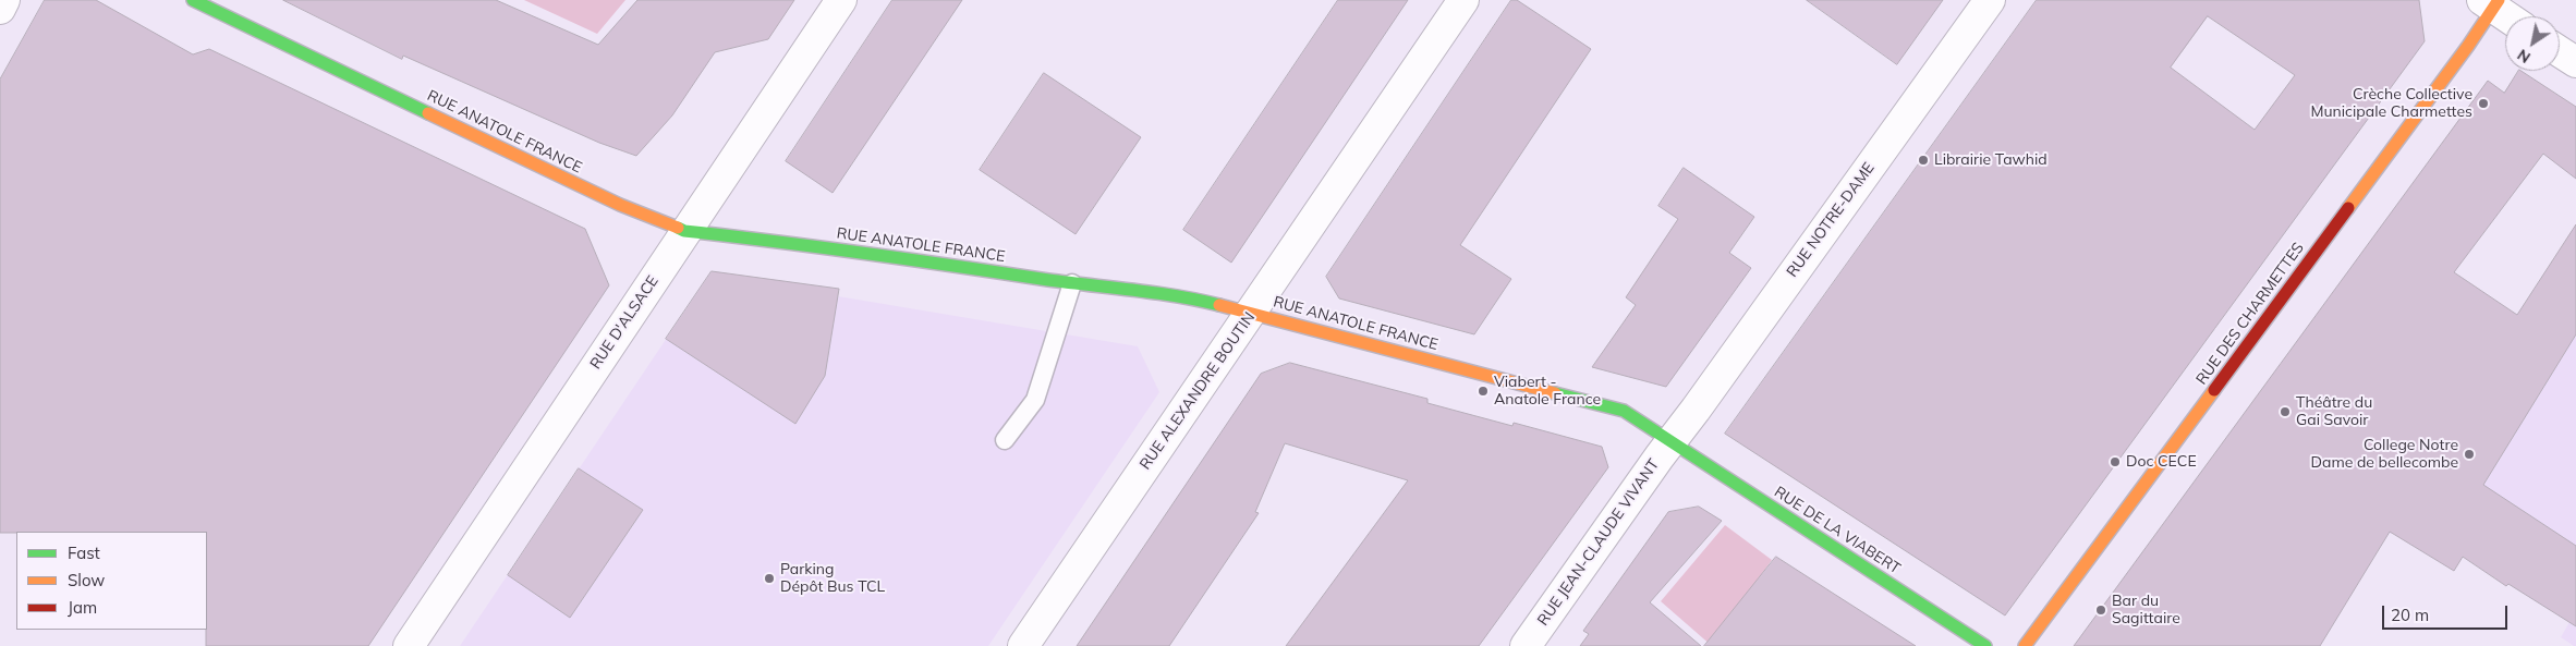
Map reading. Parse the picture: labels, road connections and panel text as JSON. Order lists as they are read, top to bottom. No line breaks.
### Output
{"streets":{"street":["RUE ANATOLE FRANCE","RUE NOTRE-DAME","RUE DES CHARMETTES","RUE D'ALSACE","RUE ALEXANDRE BOUTIN","RUE DE LA VIABERT","RUE JEAN-CLAUDE VIVANT"]},"crossings":[["RUE ANATOLE FRANCE","RUE NOTRE-DAME"],["RUE ANATOLE FRANCE","RUE D'ALSACE"],["RUE ANATOLE FRANCE","RUE ALEXANDRE BOUTIN"],["RUE ANATOLE FRANCE","RUE DE LA VIABERT"],["RUE ANATOLE FRANCE","RUE JEAN-CLAUDE VIVANT"],["RUE NOTRE-DAME","RUE DE LA VIABERT"],["RUE NOTRE-DAME","RUE JEAN-CLAUDE VIVANT"],["RUE DE LA VIABERT","RUE JEAN-CLAUDE VIVANT"]],"places":["Crèche Collective Municipale Charmettes","Librairie Tawhid","Viabert - Anatole France","Théâtre du Gai Savoir","College Notre Dame de bellecombe","Doc CECE","Parking Dépôt Bus TCL","Bar du Sagittaire"],"legend":["Fast","Slow","Jam"],"scale_bar":"20 m","north":"bottom left"}
